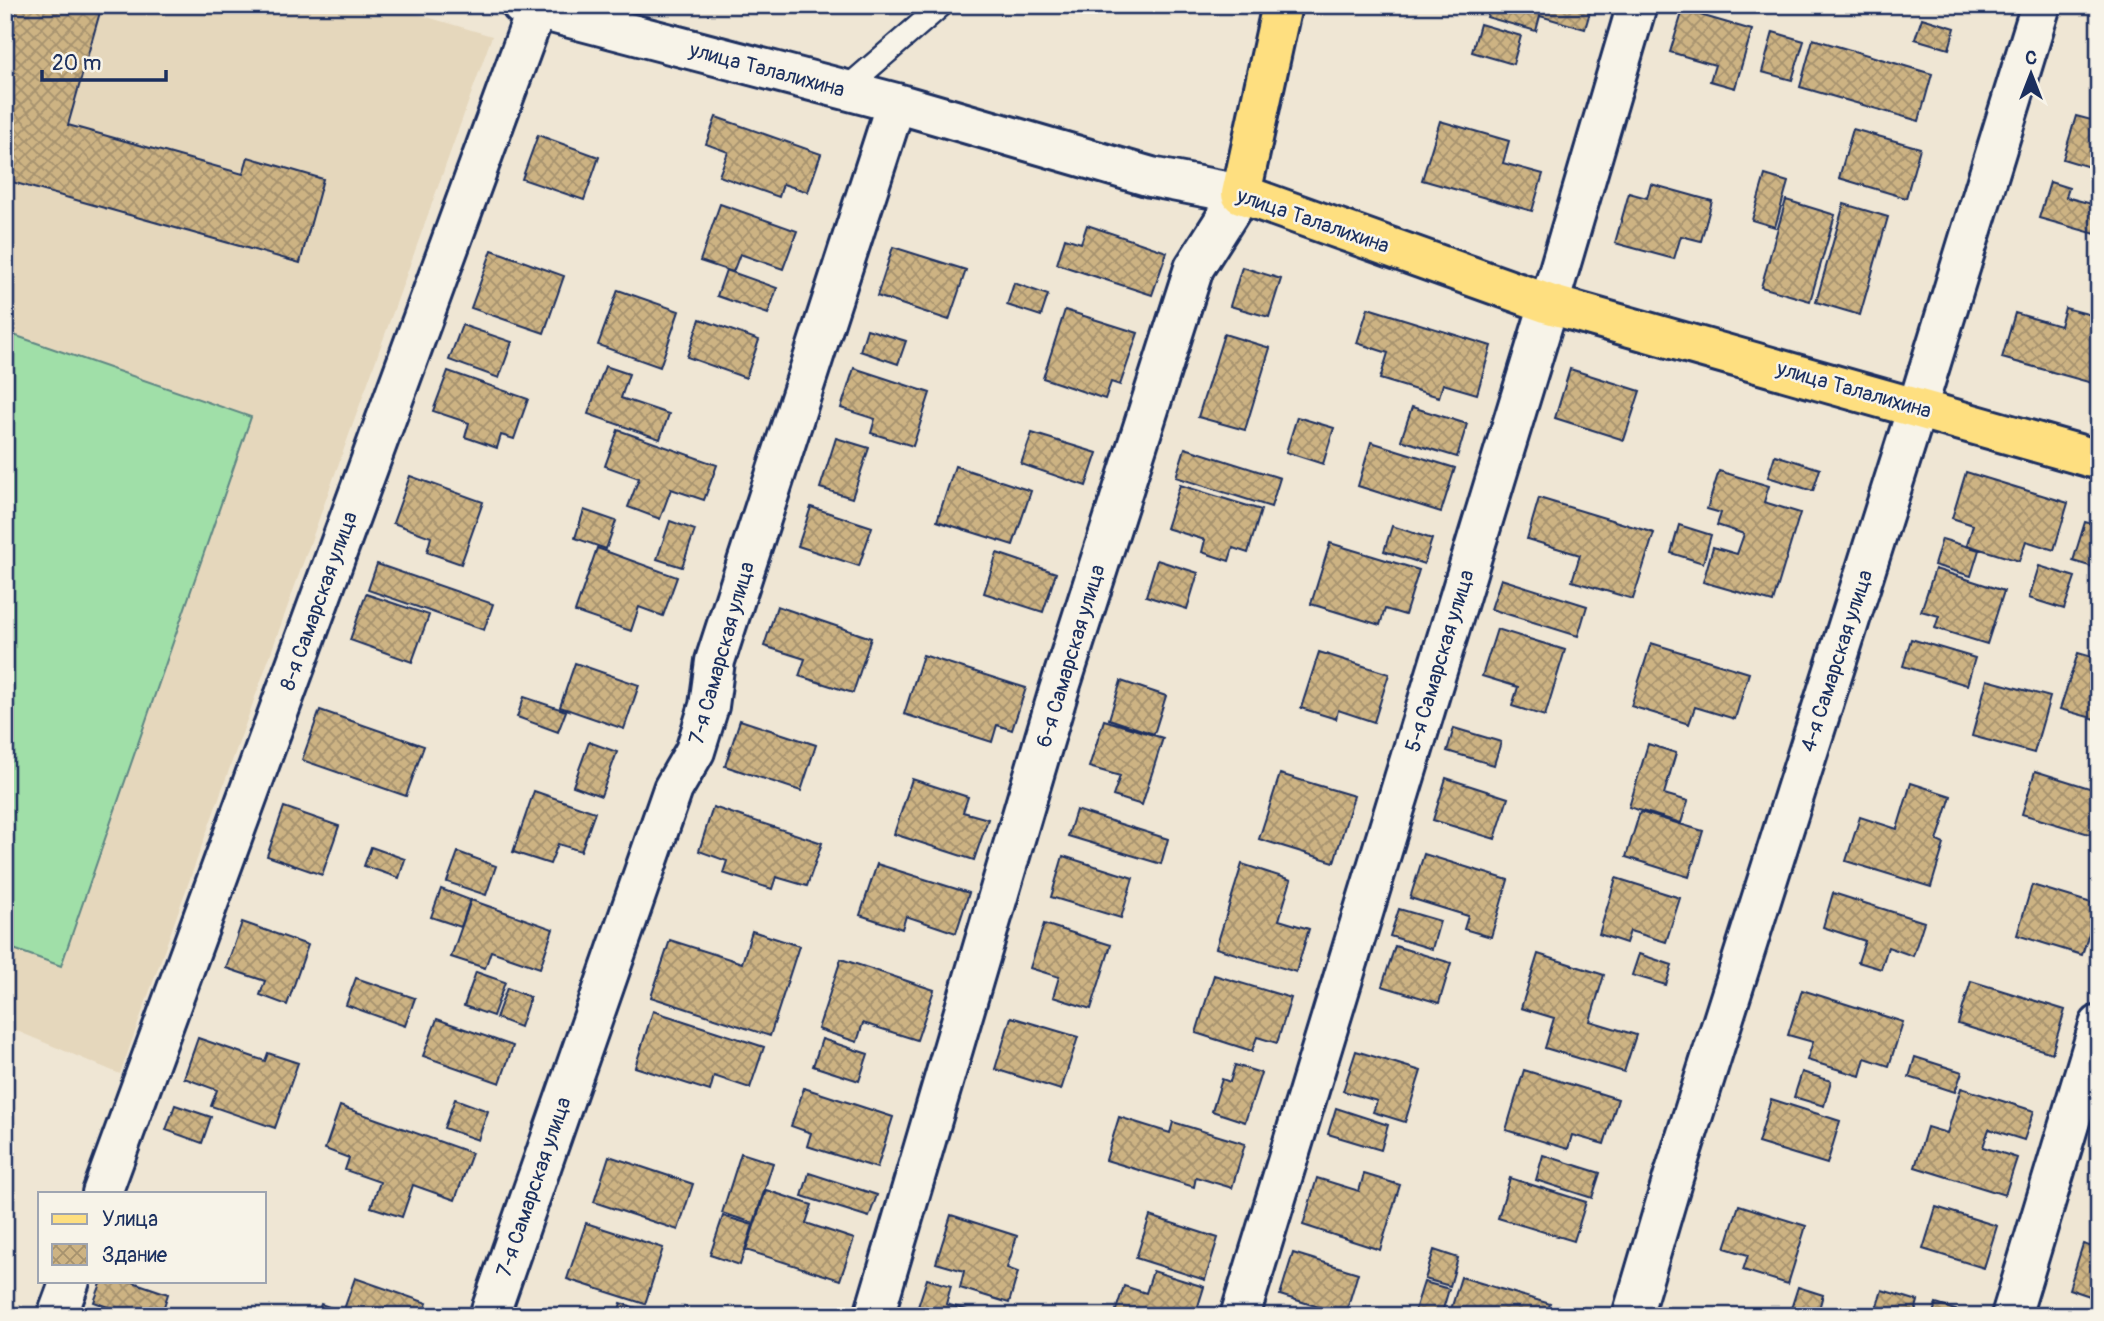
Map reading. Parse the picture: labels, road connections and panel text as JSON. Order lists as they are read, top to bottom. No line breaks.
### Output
{"streets":{"main road":["улица Талалихина","6-я Самарская улица"],"street":["8-я Самарская улица","7-я Самарская улица","5-я Самарская улица","4-я Самарская улица"]},"crossings":[["улица Талалихина","8-я Самарская улица"],["улица Талалихина","7-я Самарская улица"],["улица Талалихина","6-я Самарская улица"],["улица Талалихина","5-я Самарская улица"],["улица Талалихина","4-я Самарская улица"]],"legend":["Улица","Здание"],"scale_bar":"20 m","north":"top"}
